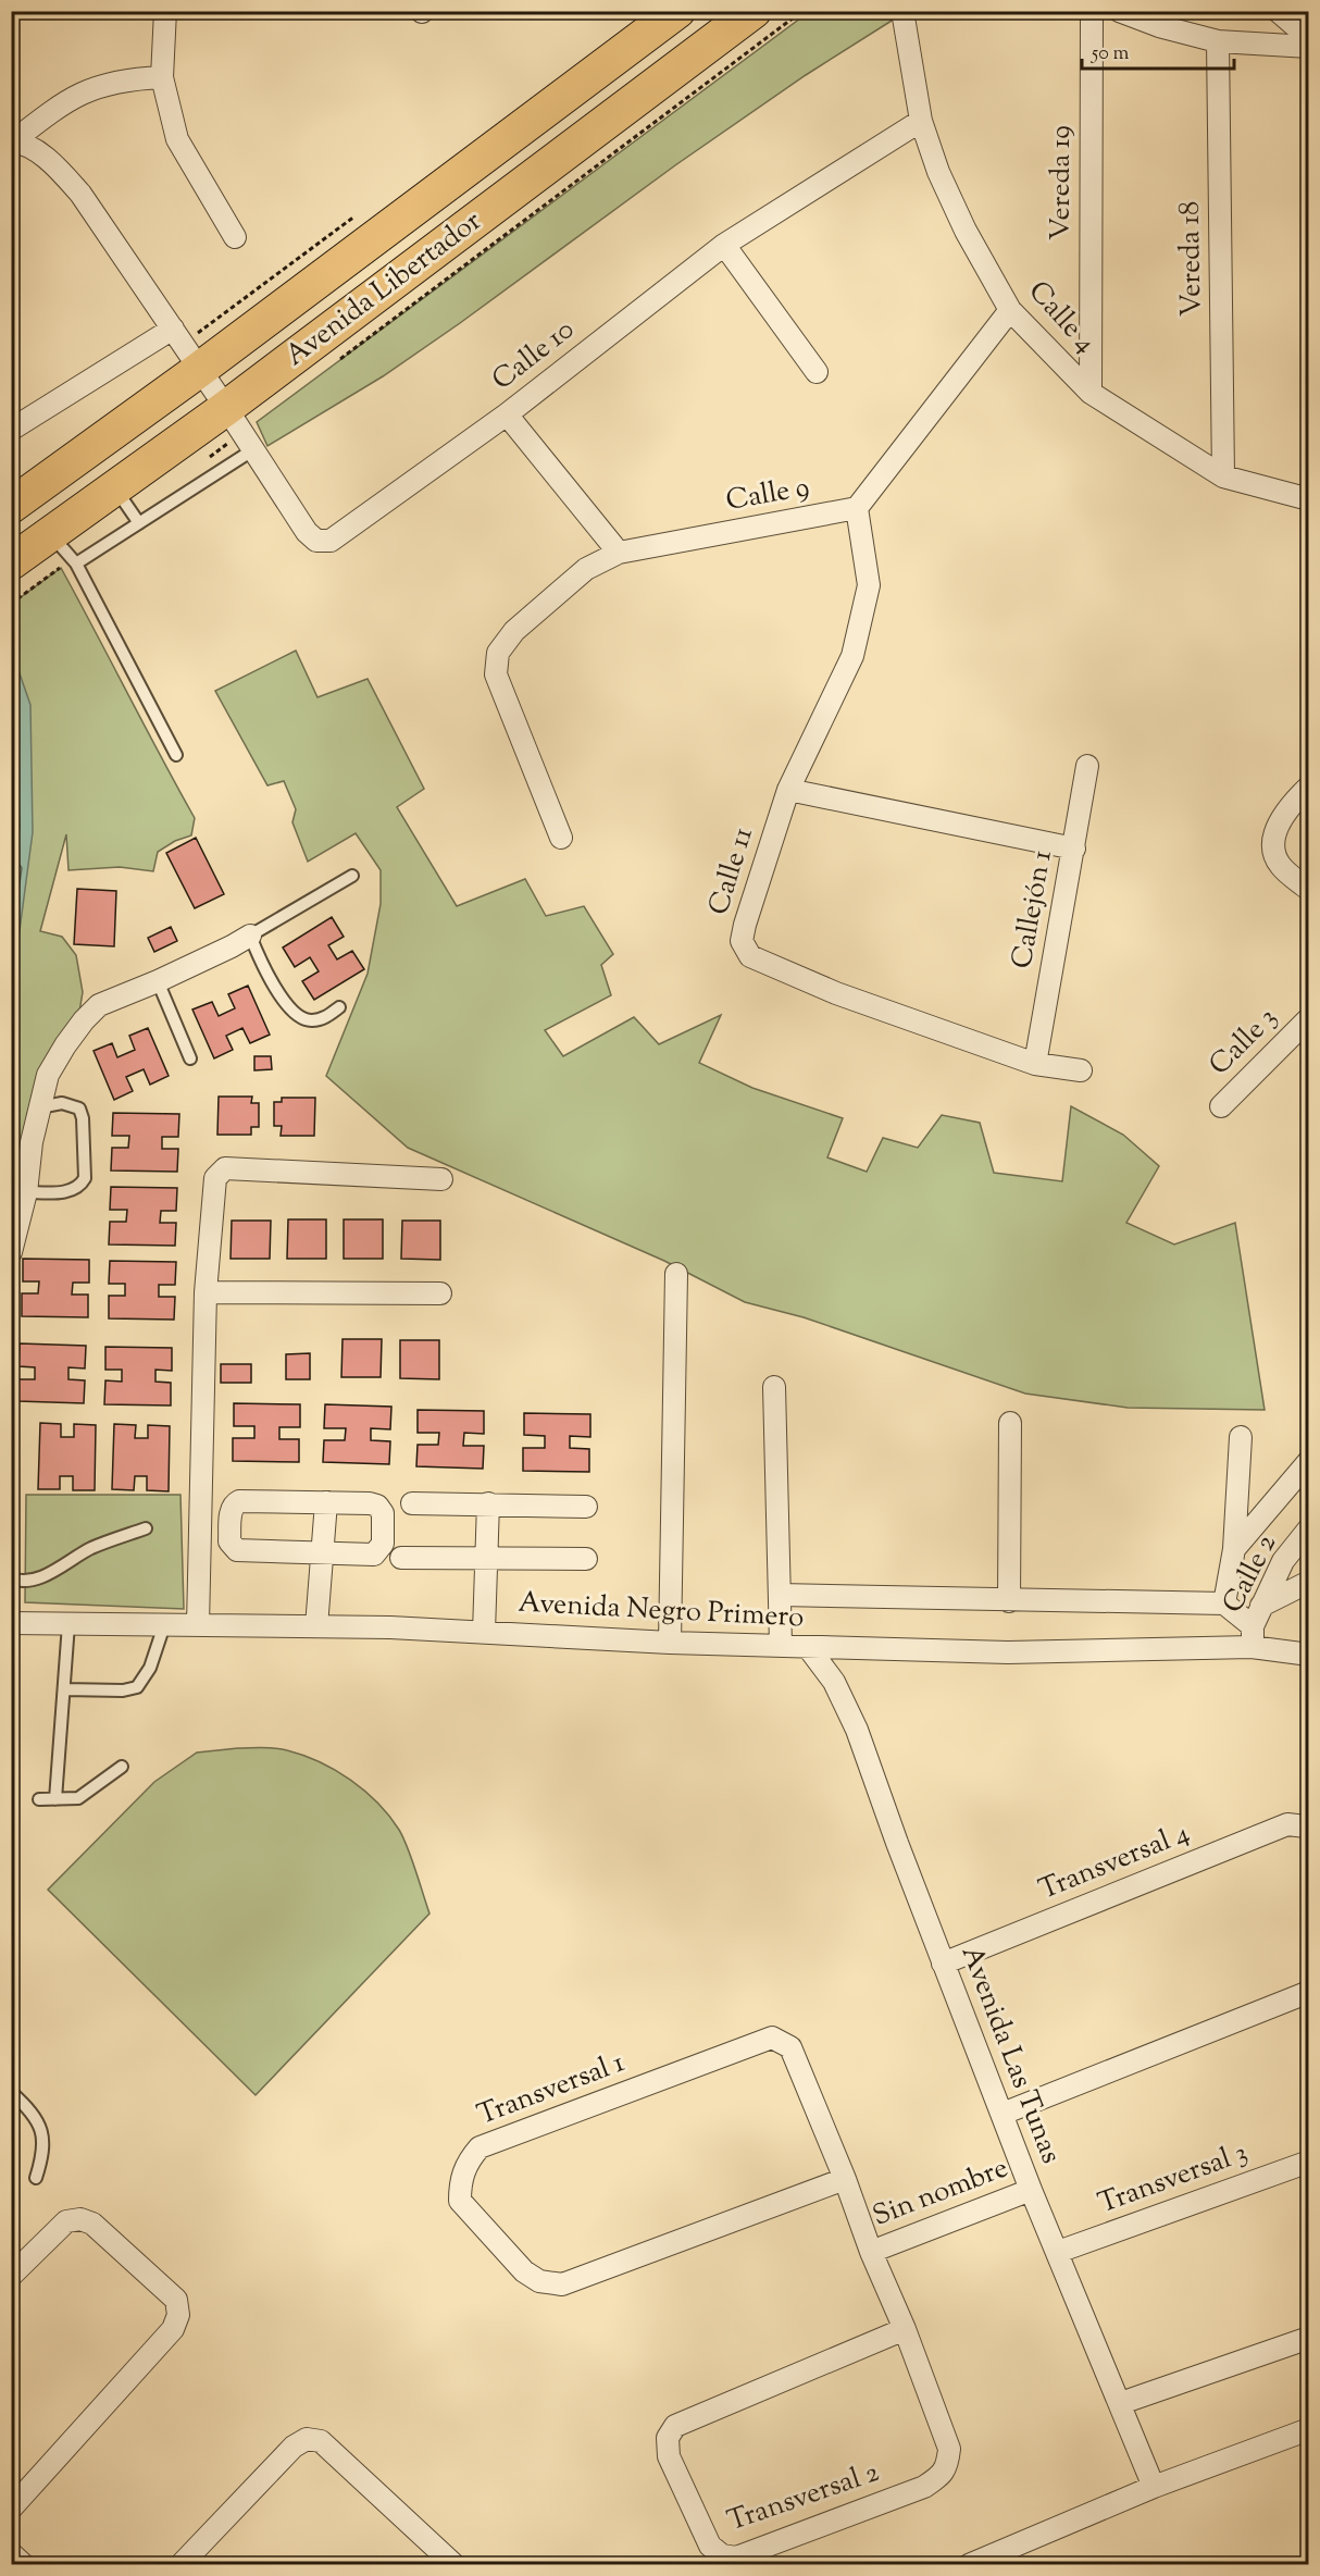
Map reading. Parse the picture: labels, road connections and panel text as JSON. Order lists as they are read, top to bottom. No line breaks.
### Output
{"streets":{"main road":["Avenida Libertador"],"street":["Vereda 19","Vereda 18","Calle 4","Calle 10","Calle 9","Calle 11","Callejón 1","Calle 3","Calle 2","Avenida Negro Primero","Transversal 4","Avenida Las Tunas","Transversal 1","Transversal 3","Sin nombre","Transversal 2"]},"crossings":[["Vereda 19","Calle 4"],["Vereda 18","Calle 4"],["Avenida Libertador","Calle 10"],["Calle 4","Calle 10"],["Calle 9","Calle 11"],["Calle 11","Callejón 1"],["Calle 2","Avenida Negro Primero"],["Avenida Negro Primero","Avenida Las Tunas"],["Transversal 4","Avenida Las Tunas"],["Avenida Las Tunas","Transversal 3"],["Avenida Las Tunas","Sin nombre"],["Transversal 1","Sin nombre"],["Transversal 1","Transversal 2"],["Sin nombre","Transversal 2"]],"scale_bar":"50 m"}
